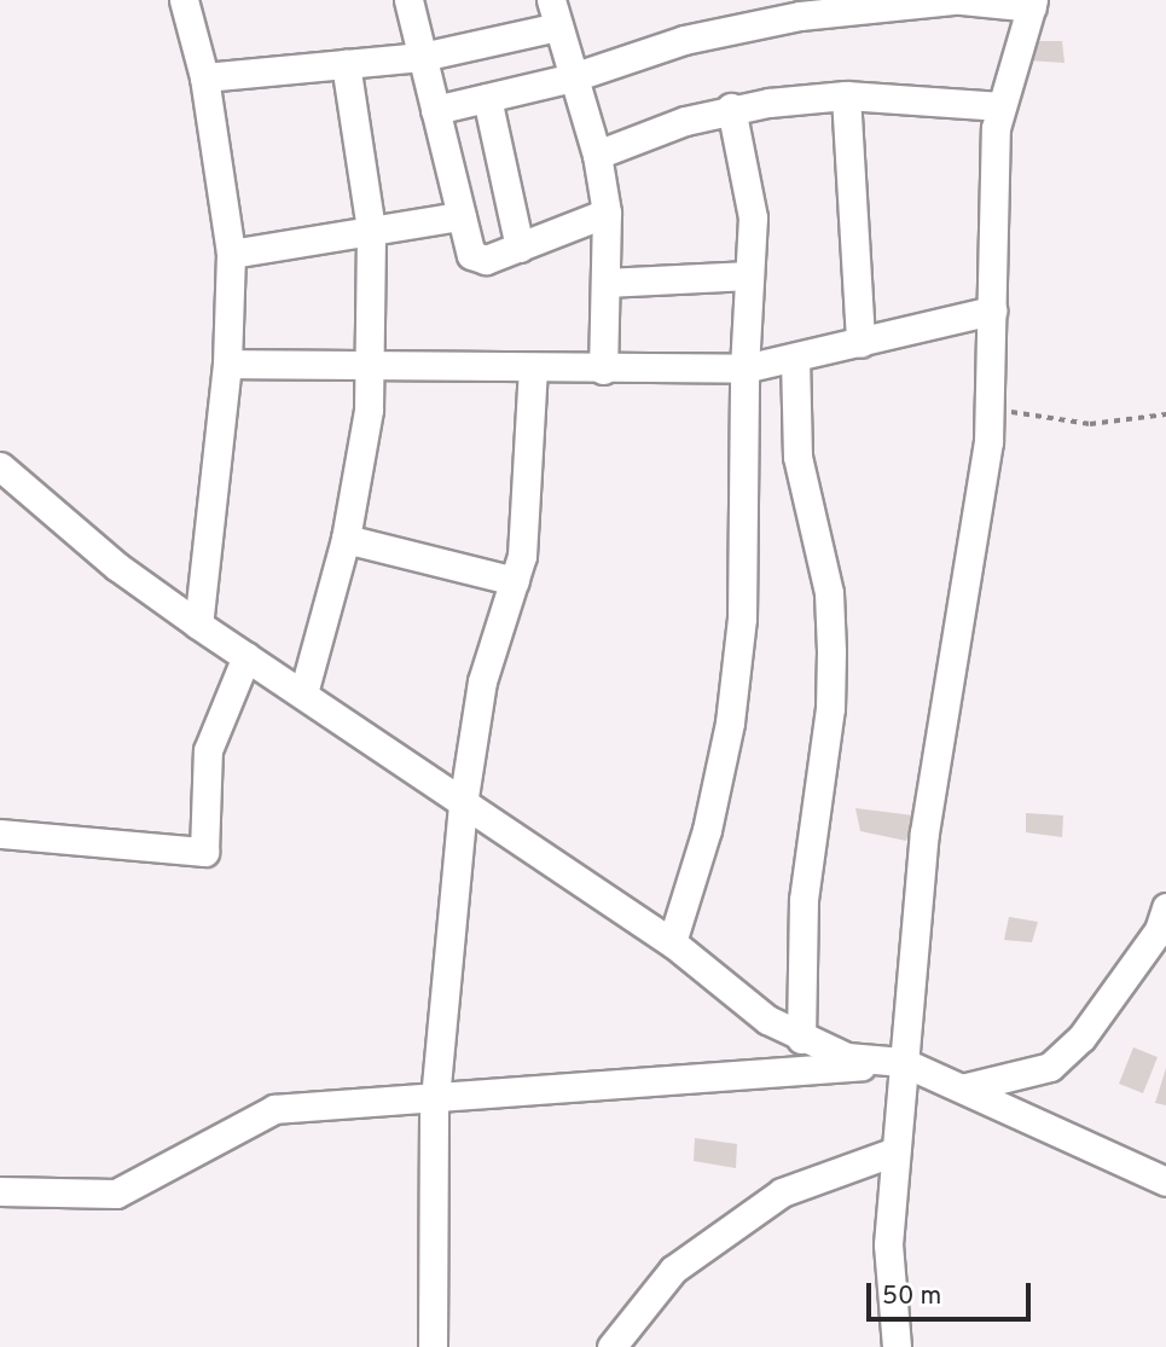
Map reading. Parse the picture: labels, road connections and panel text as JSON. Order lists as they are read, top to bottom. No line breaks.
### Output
{"scale_bar":"50 m"}
